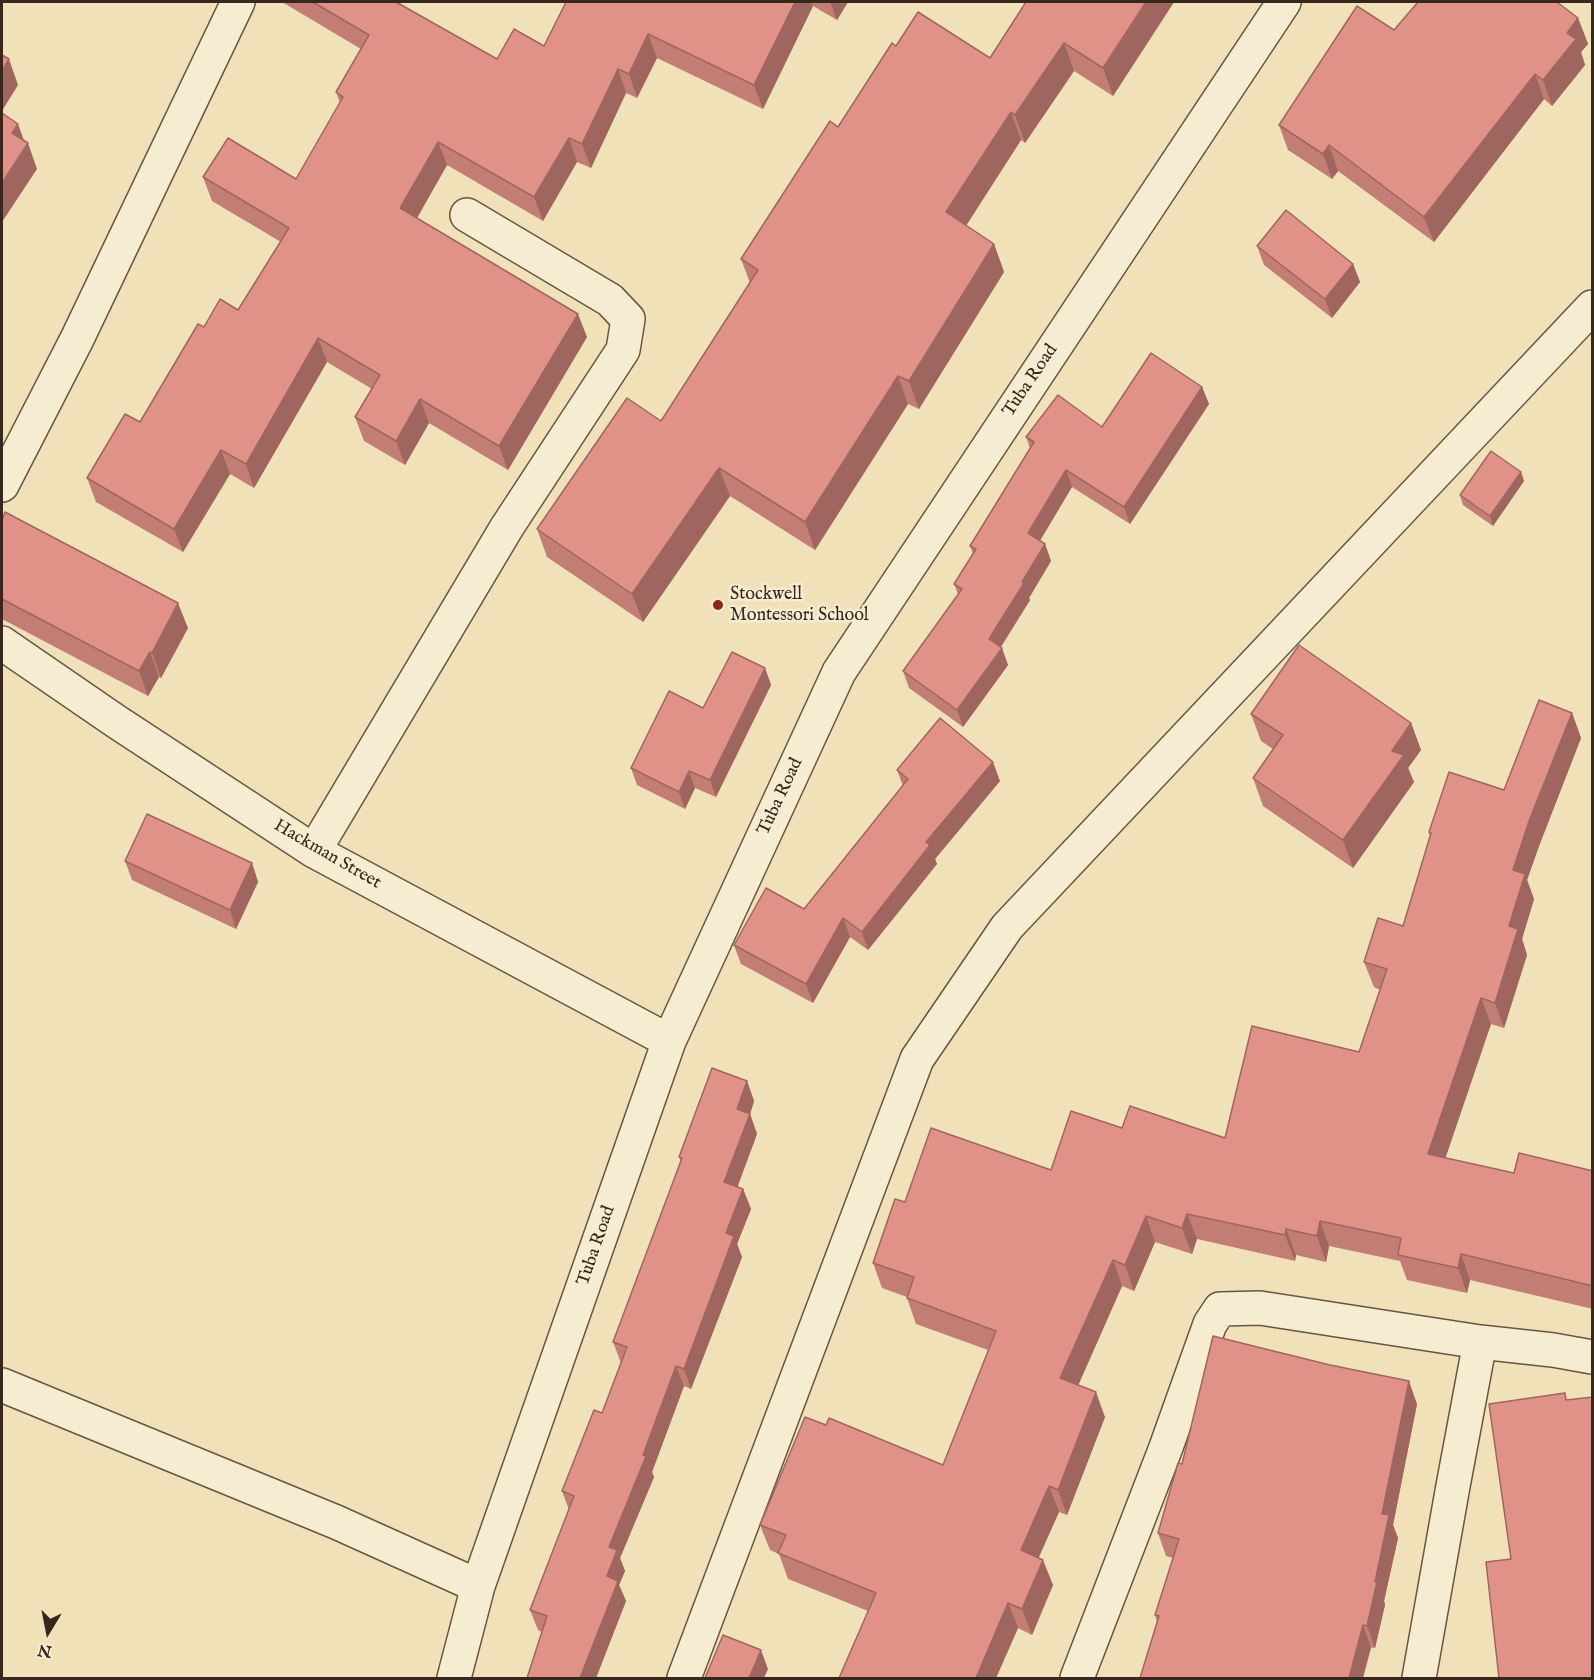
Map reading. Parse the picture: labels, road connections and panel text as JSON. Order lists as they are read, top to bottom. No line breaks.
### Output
{"streets":{"street":["Tuba Road","Hackman Street"]},"crossings":[["Tuba Road","Hackman Street"]],"places":["Stockwell Montessori School"],"north":"bottom"}
